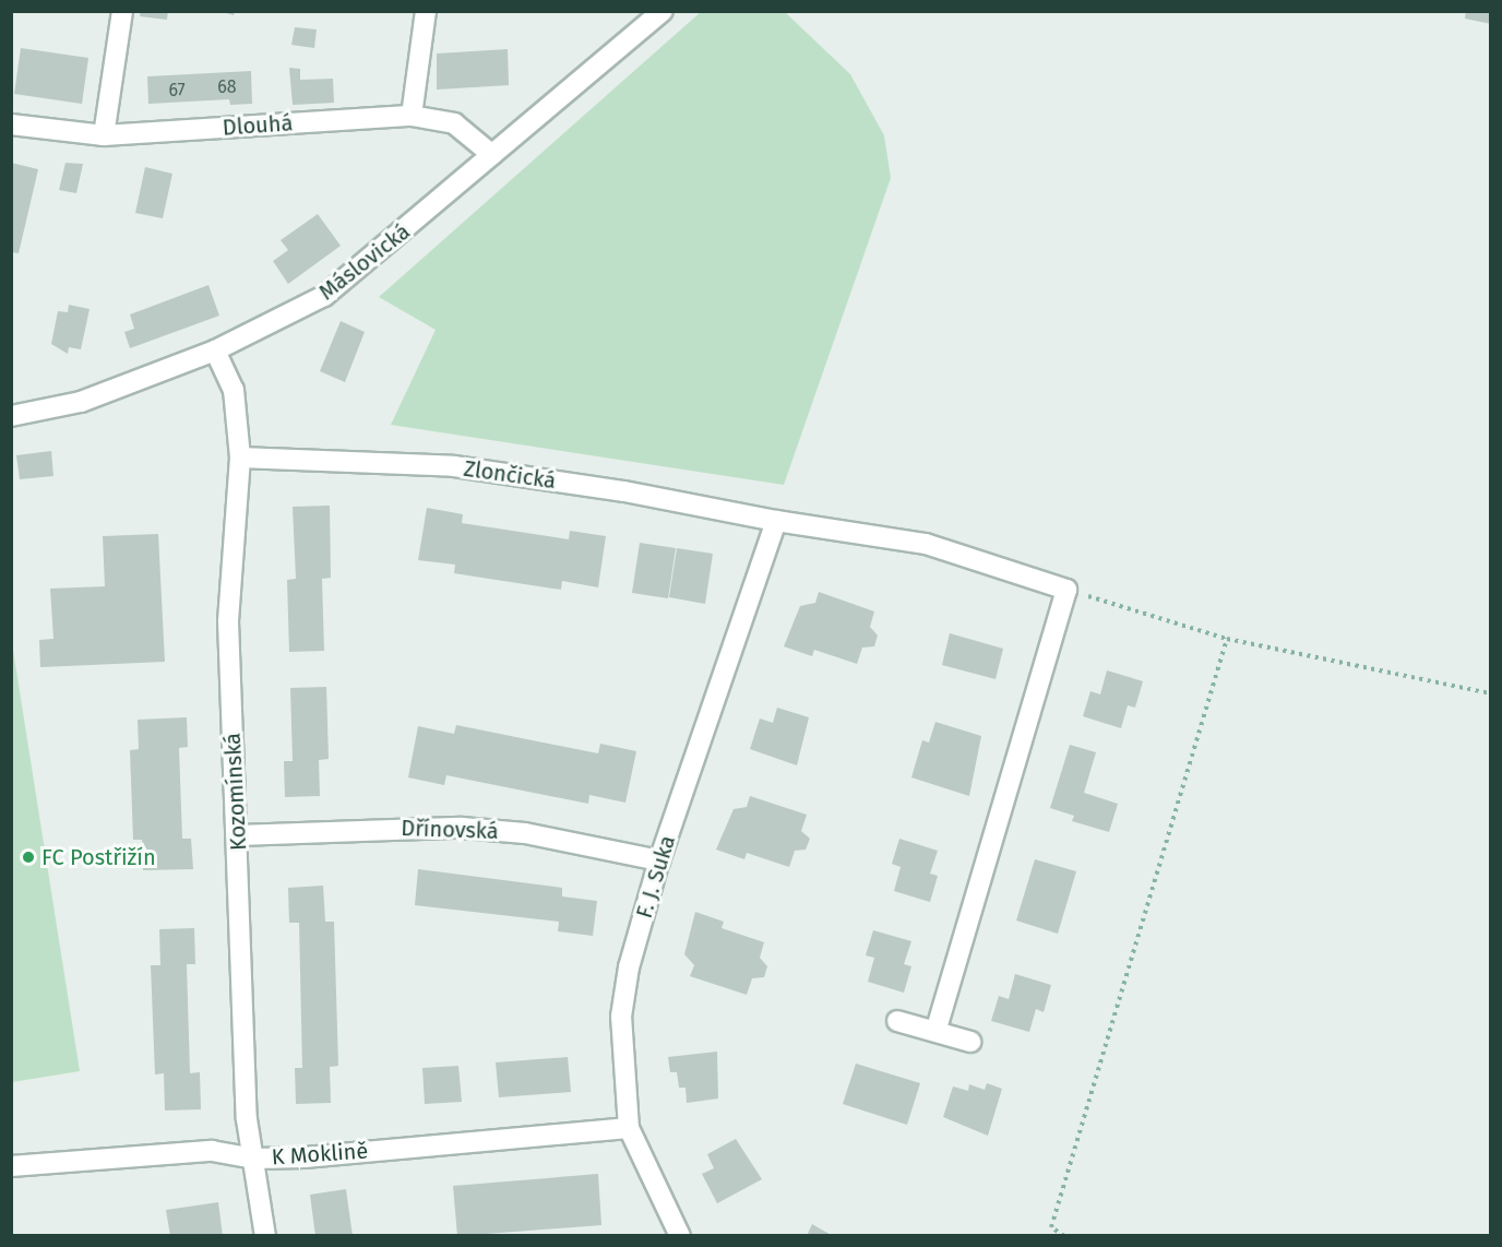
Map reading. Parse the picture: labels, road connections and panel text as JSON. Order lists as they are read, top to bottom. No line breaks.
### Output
{"streets":{"street":["Dlouhá","Máslovická","Zlončická","Kozomínská","Dřínovská","F. J. Suka","K Moklině"]},"crossings":[["Dlouhá","Máslovická"],["Máslovická","Kozomínská"],["Zlončická","Kozomínská"],["Zlončická","F. J. Suka"],["Kozomínská","Dřínovská"],["Kozomínská","K Moklině"],["Dřínovská","F. J. Suka"],["F. J. Suka","K Moklině"]],"places":["FC Postřižín"],"house_numbers":["68","67"]}
